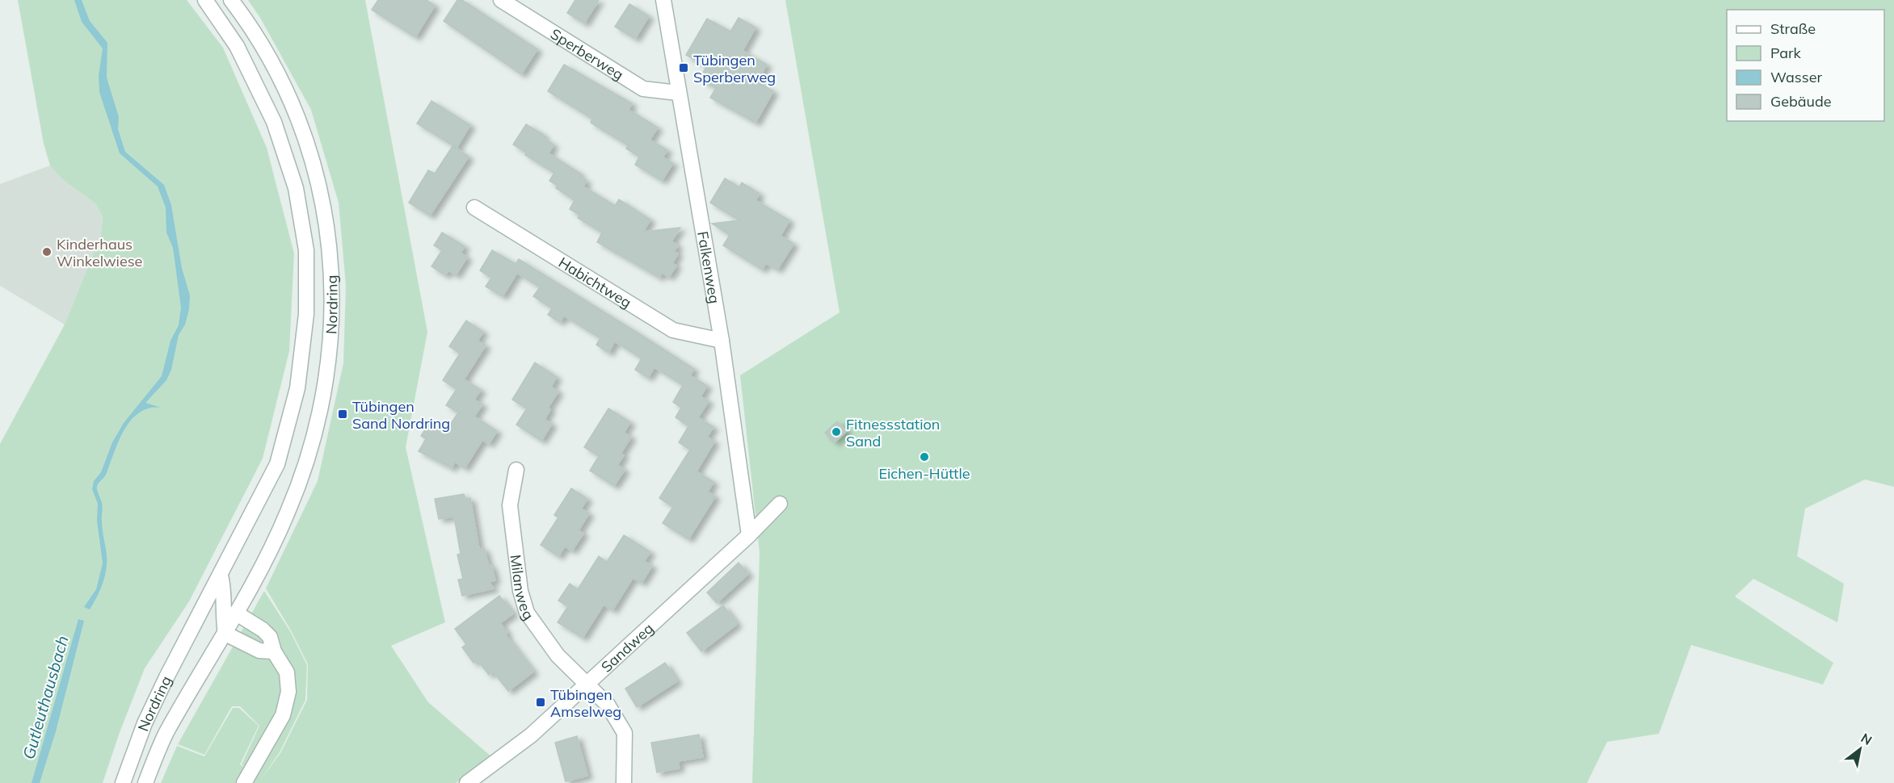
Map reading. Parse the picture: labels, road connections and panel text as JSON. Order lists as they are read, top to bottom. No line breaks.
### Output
{"streets":{"street":["Sperberweg","Falkenweg","Habichtweg","Nordring","Milanweg","Sandweg"]},"crossings":[["Sperberweg","Falkenweg"],["Falkenweg","Habichtweg"],["Falkenweg","Sandweg"],["Milanweg","Sandweg"]],"water":["Gutleuthausbach"],"places":{"transit":["Tübingen Sperberweg","Tübingen Sand Nordring","Tübingen Amselweg"],"other":["Kinderhaus Winkelwiese","Fitnessstation Sand","Eichen-Hüttle"]},"legend":["Straße","Park","Wasser","Gebäude"],"north":"top right"}
